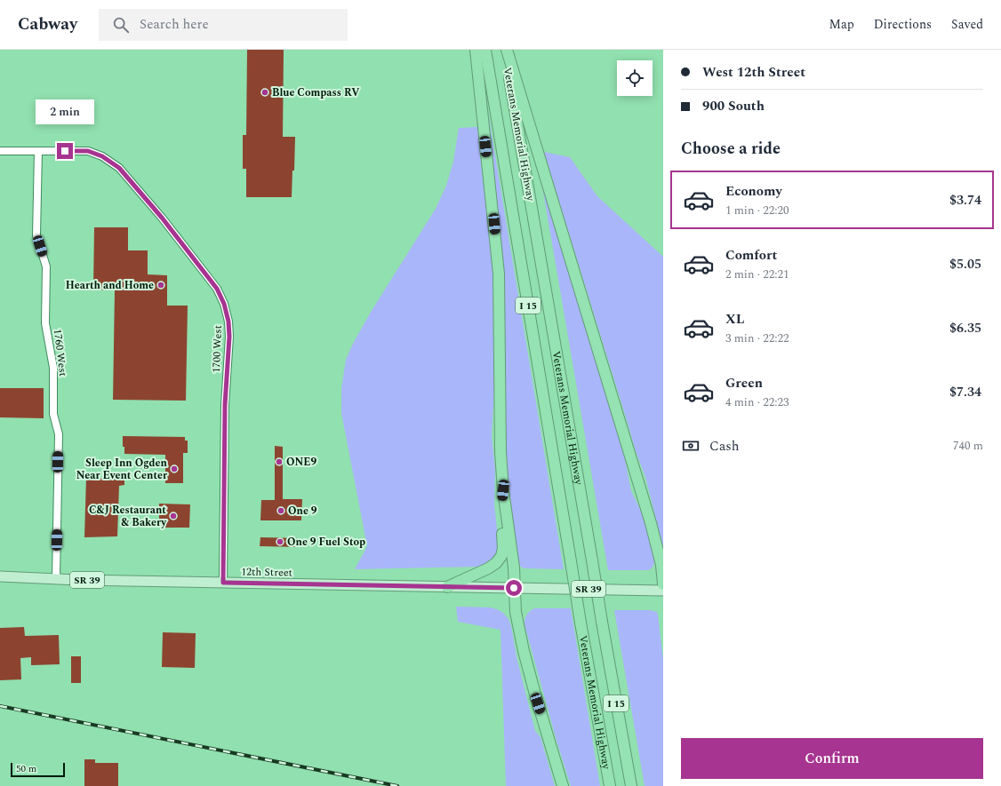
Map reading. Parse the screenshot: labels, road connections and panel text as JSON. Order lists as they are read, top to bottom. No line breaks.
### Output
{"streets":{"highway":["Veterans Memorial Highway","I 15"],"main road":["12th Street","SR 39"],"street":["1700 West","1760 West"]},"crossings":[["1700 West","1760 West"],["1700 West","12th Street"],["1760 West","12th Street"],["12th Street","SR 39"]],"places":["Blue Compass RV","Hearth and Home","ONE9","Sleep Inn Ogden Near Event Center","One 9","C&J Restaurant & Bakery","One 9 Fuel Stop"],"scale_bar":"50 m","page":{"header":"Cabway","search":"Search here","nav":["Map","Directions","Saved"],"banner":["West 12th Street","900 South"],"bubble":"2 min","heading":"Choose a ride","list":[{"name":"Economy","note":"1 min · 22:20","value":"$3.74"},{"name":"Comfort","note":"2 min · 22:21","value":"$5.05"},{"name":"XL","note":"3 min · 22:22","value":"$6.35"},{"name":"Green","note":"4 min · 22:23","value":"$7.34"}],"pay":["Cash","740 m"],"buttons":"Confirm","scale":"50 m"}}
